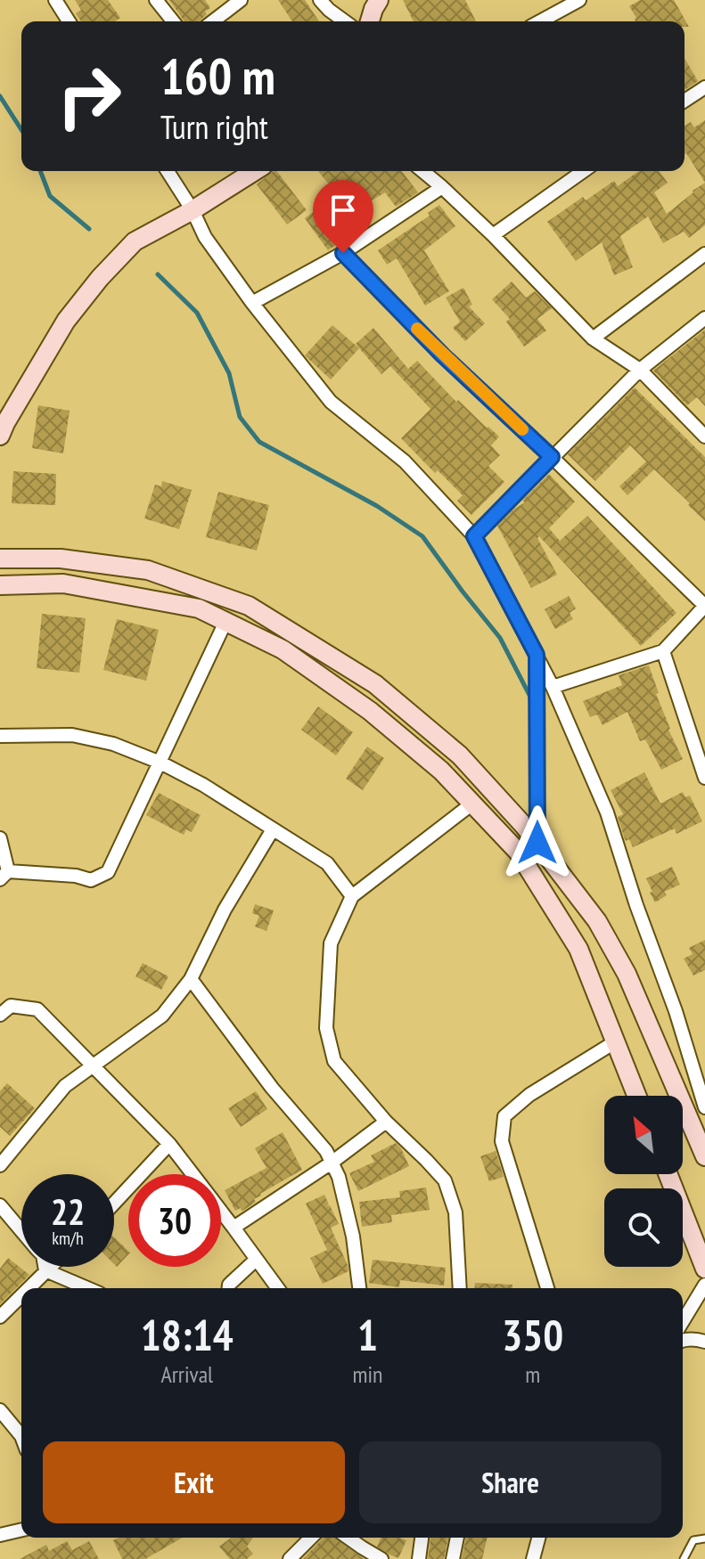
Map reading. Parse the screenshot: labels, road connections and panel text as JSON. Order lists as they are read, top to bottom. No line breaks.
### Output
{"north":"top left","page":{"turn":["160 m","Turn right"],"speed":"22 km/h","limit":"30","eta":["18:14","Arrival","1","min","350","m"],"buttons":["Exit","Share"]}}
